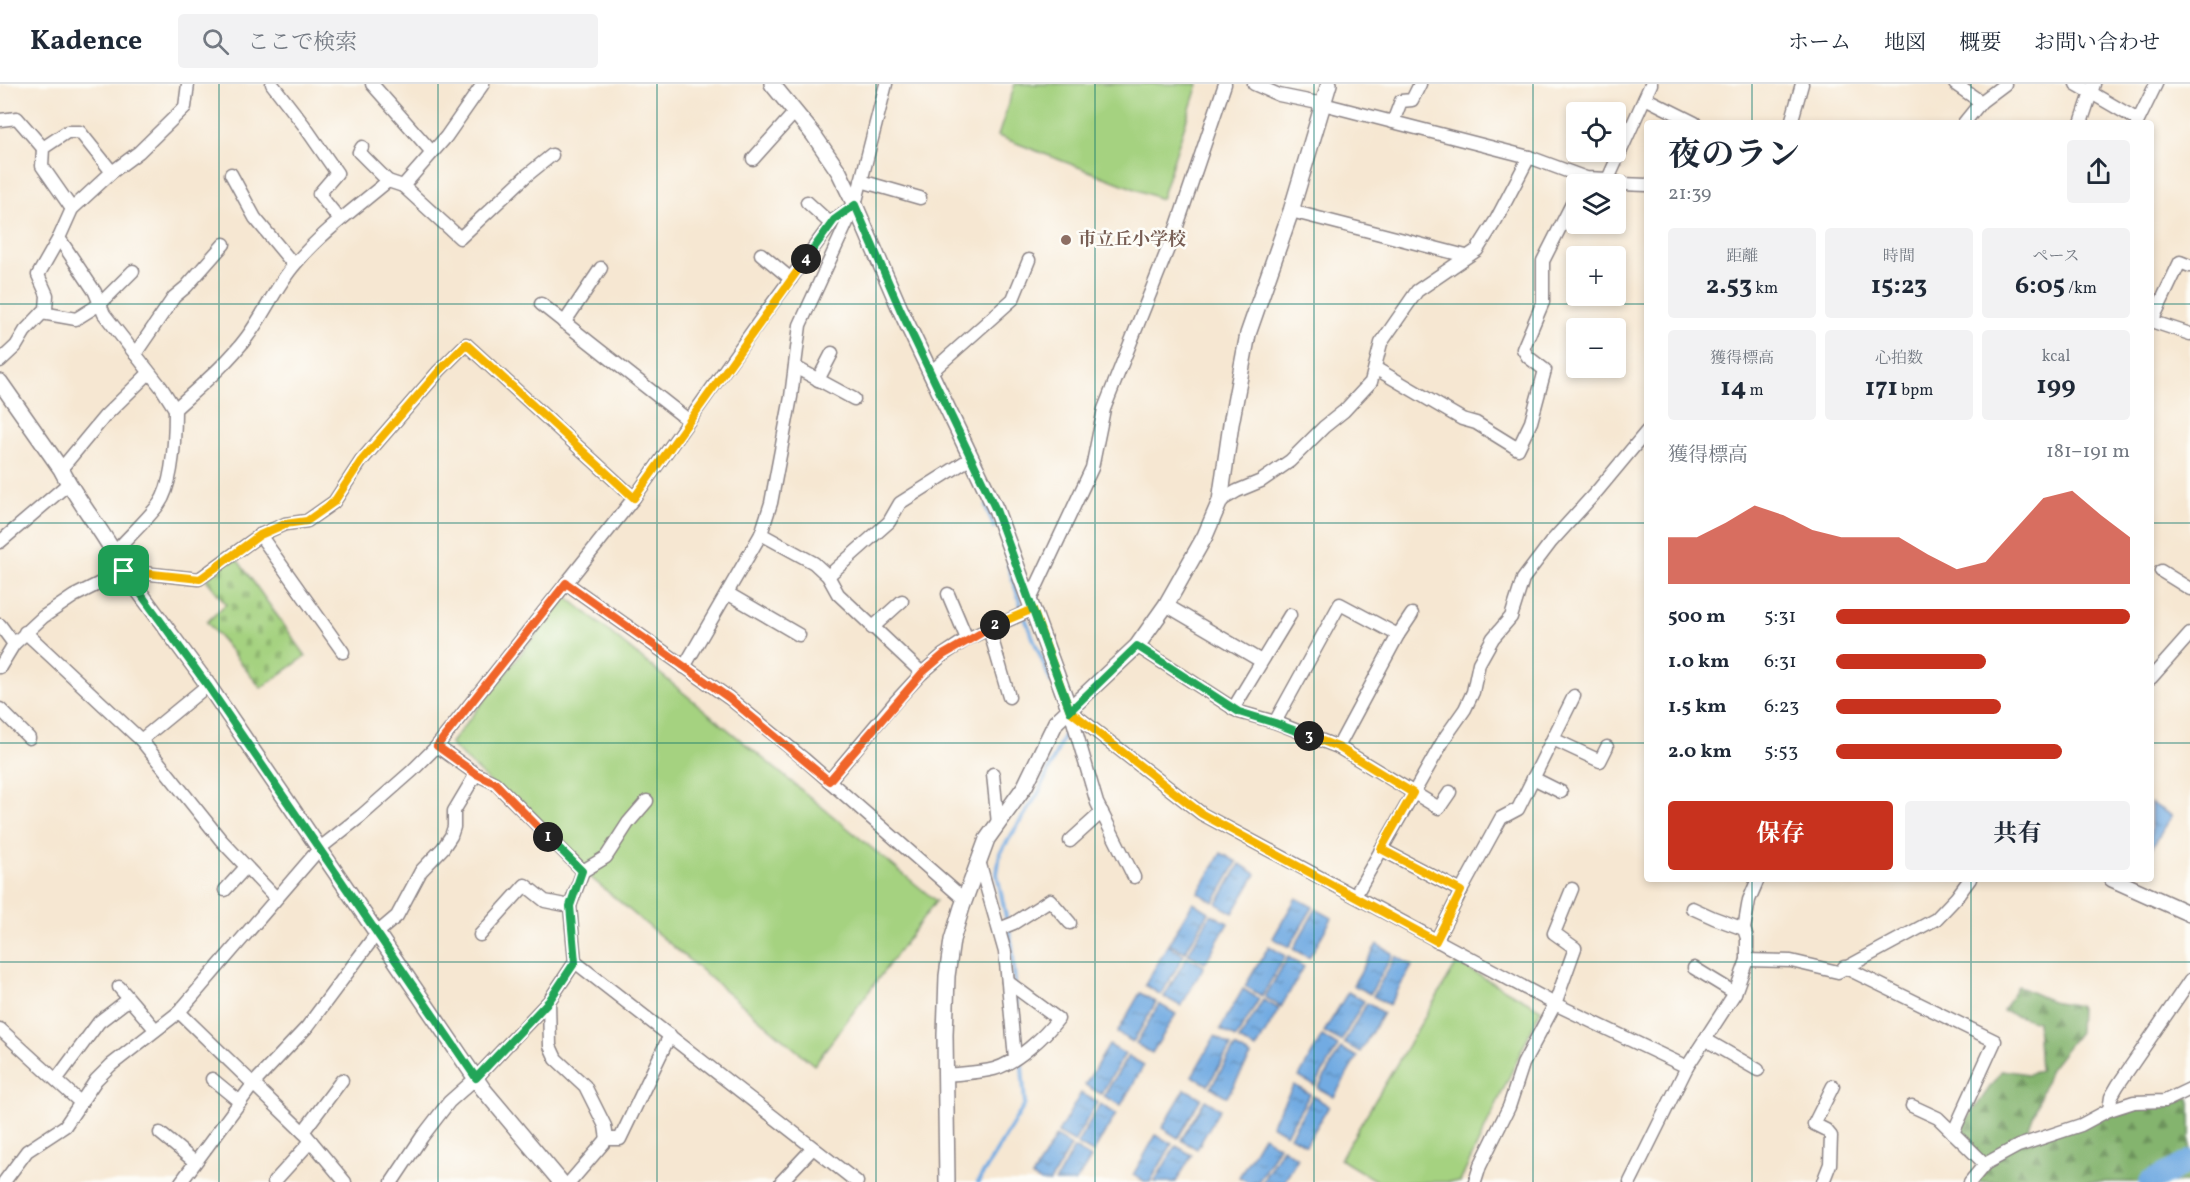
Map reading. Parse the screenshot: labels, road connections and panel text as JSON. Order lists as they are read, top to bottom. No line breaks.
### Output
{"places":["市立丘小学校"],"page":{"header":"Kadence","search":"ここで検索","nav":["ホーム","地図","概要","お問い合わせ"],"map_buttons":["+","−"],"heading":["夜のラン","21:39"],"stats":[["距離","2.53 km"],["時間","15:23"],["ペース","6:05 /km"],["獲得標高","14 m"],["心拍数","171 bpm"],["kcal","199"]],"pins":["4","2","3","1"],"chart":["獲得標高","181–191 m"],"list":[{"name":"500 m","note":"5:31"},{"name":"1.0 km","note":"6:31"},{"name":"1.5 km","note":"6:23"},{"name":"2.0 km","note":"5:53"}],"buttons":["保存","共有"]}}
